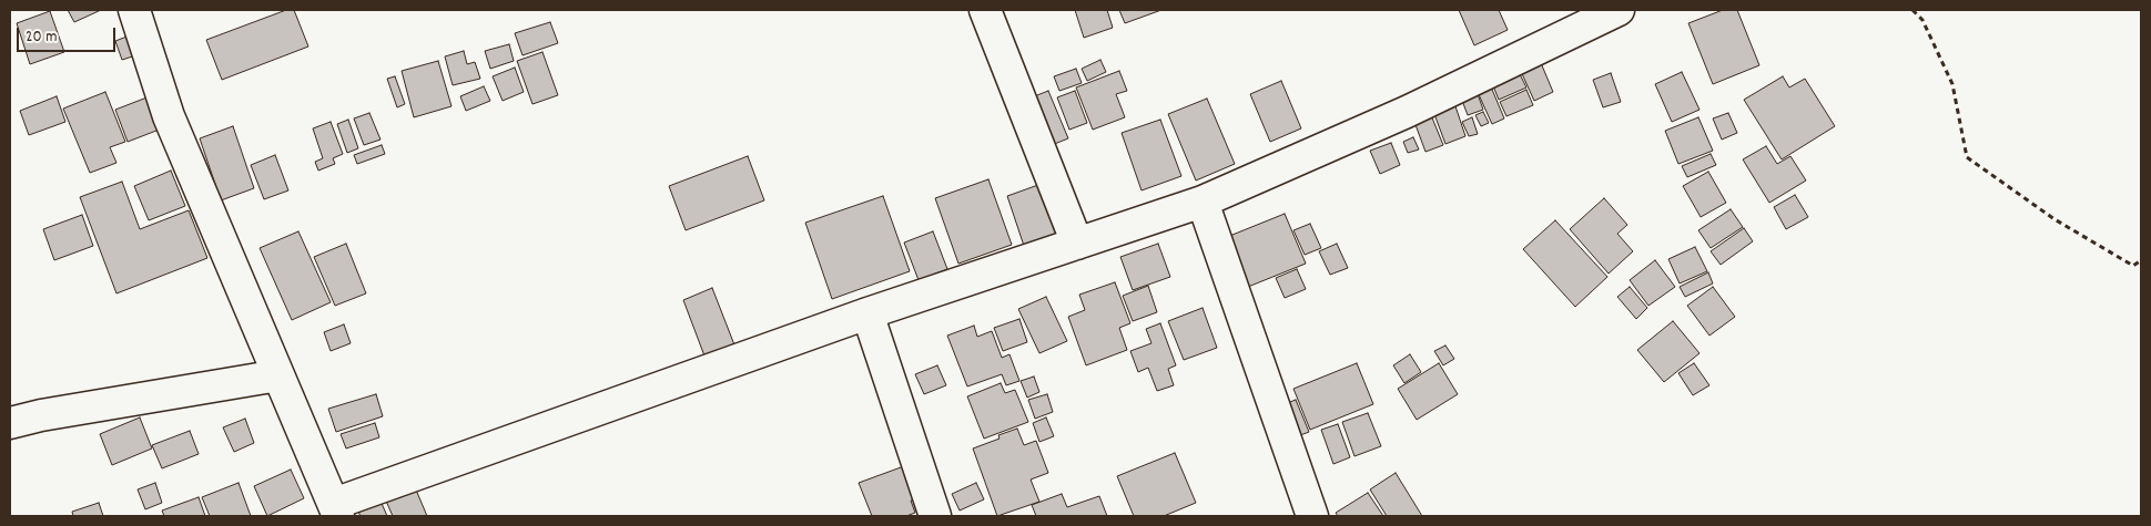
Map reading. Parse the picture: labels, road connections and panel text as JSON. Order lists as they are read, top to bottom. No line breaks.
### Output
{"scale_bar":"20 m"}
